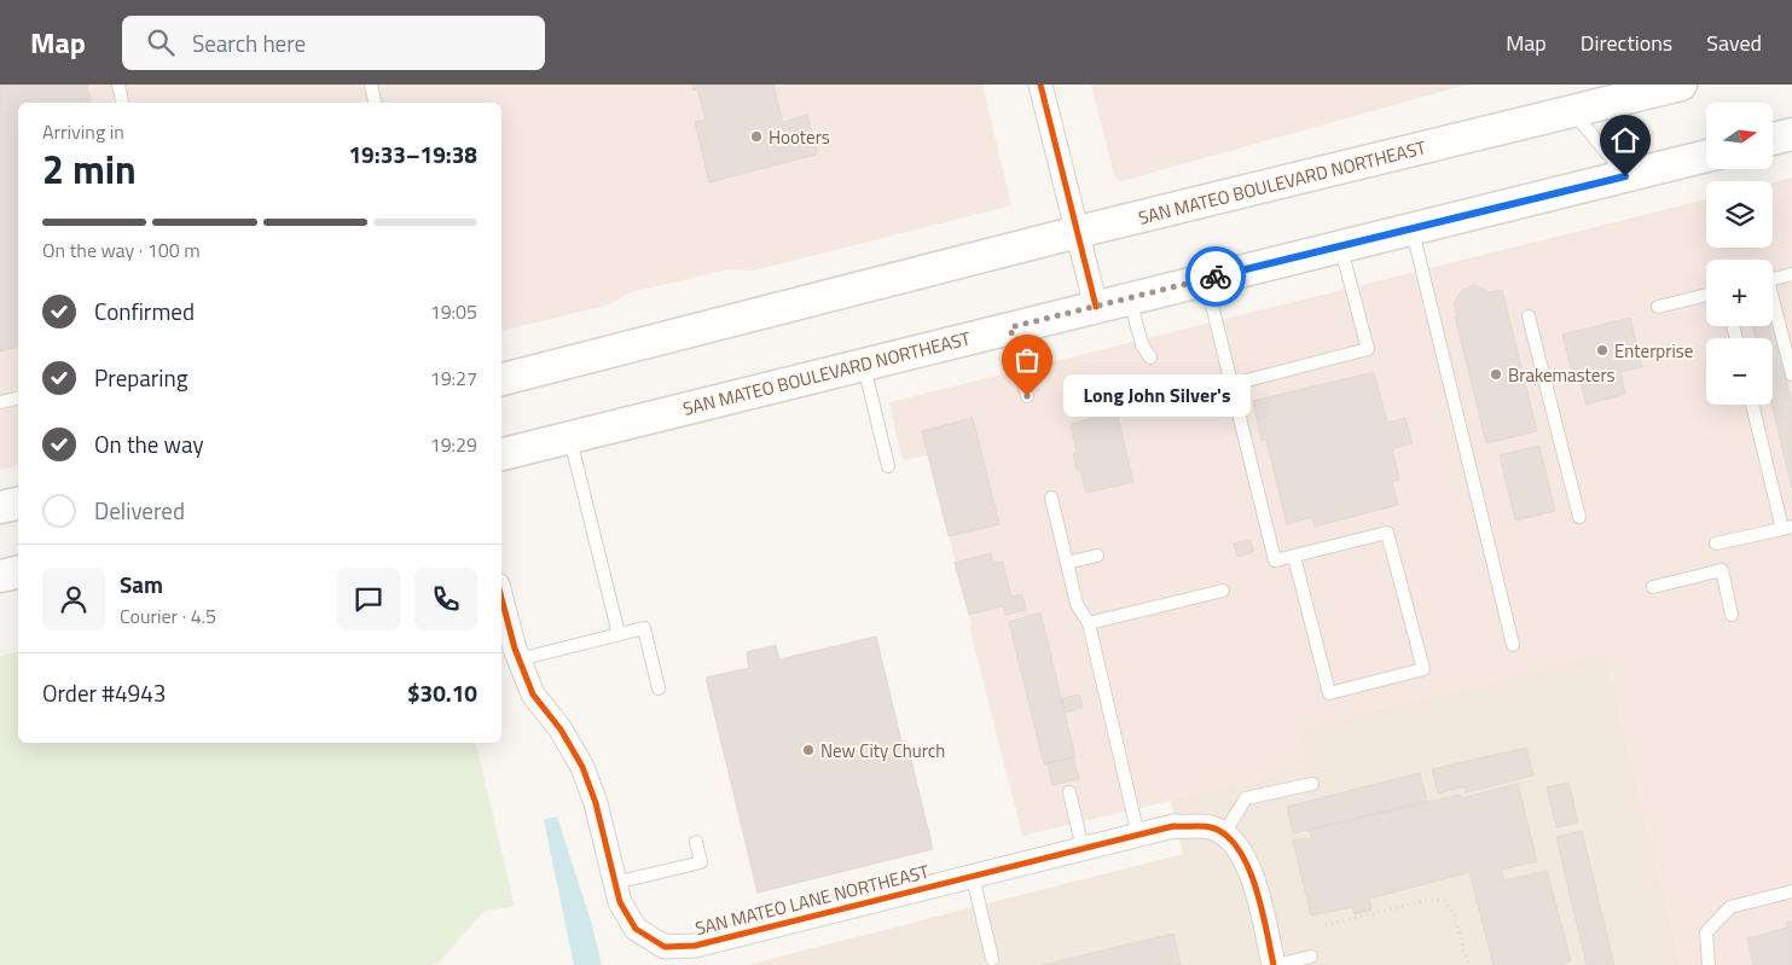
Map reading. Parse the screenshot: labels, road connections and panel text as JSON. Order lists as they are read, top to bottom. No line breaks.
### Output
{"streets":{"main road":["SAN MATEO BOULEVARD NORTHEAST"],"street":["SAN MATEO LANE NORTHEAST"]},"places":["Hooters","Enterprise","Brakemasters","Long John Silver's","New City Church"],"north":"right","page":{"header":"Map","search":"Search here","nav":["Map","Directions","Saved"],"map_buttons":["+","−"],"heading":["2 min","Arriving in","19:33–19:38"],"panel":["Sam","Courier · 4.5","Order #4943","$30.10"],"bar":"On the way · 100 m","list":[["Confirmed","19:05"],["Preparing","19:27"],["On the way","19:29"],"Delivered"],"bubble":"Long John Silver's"}}
